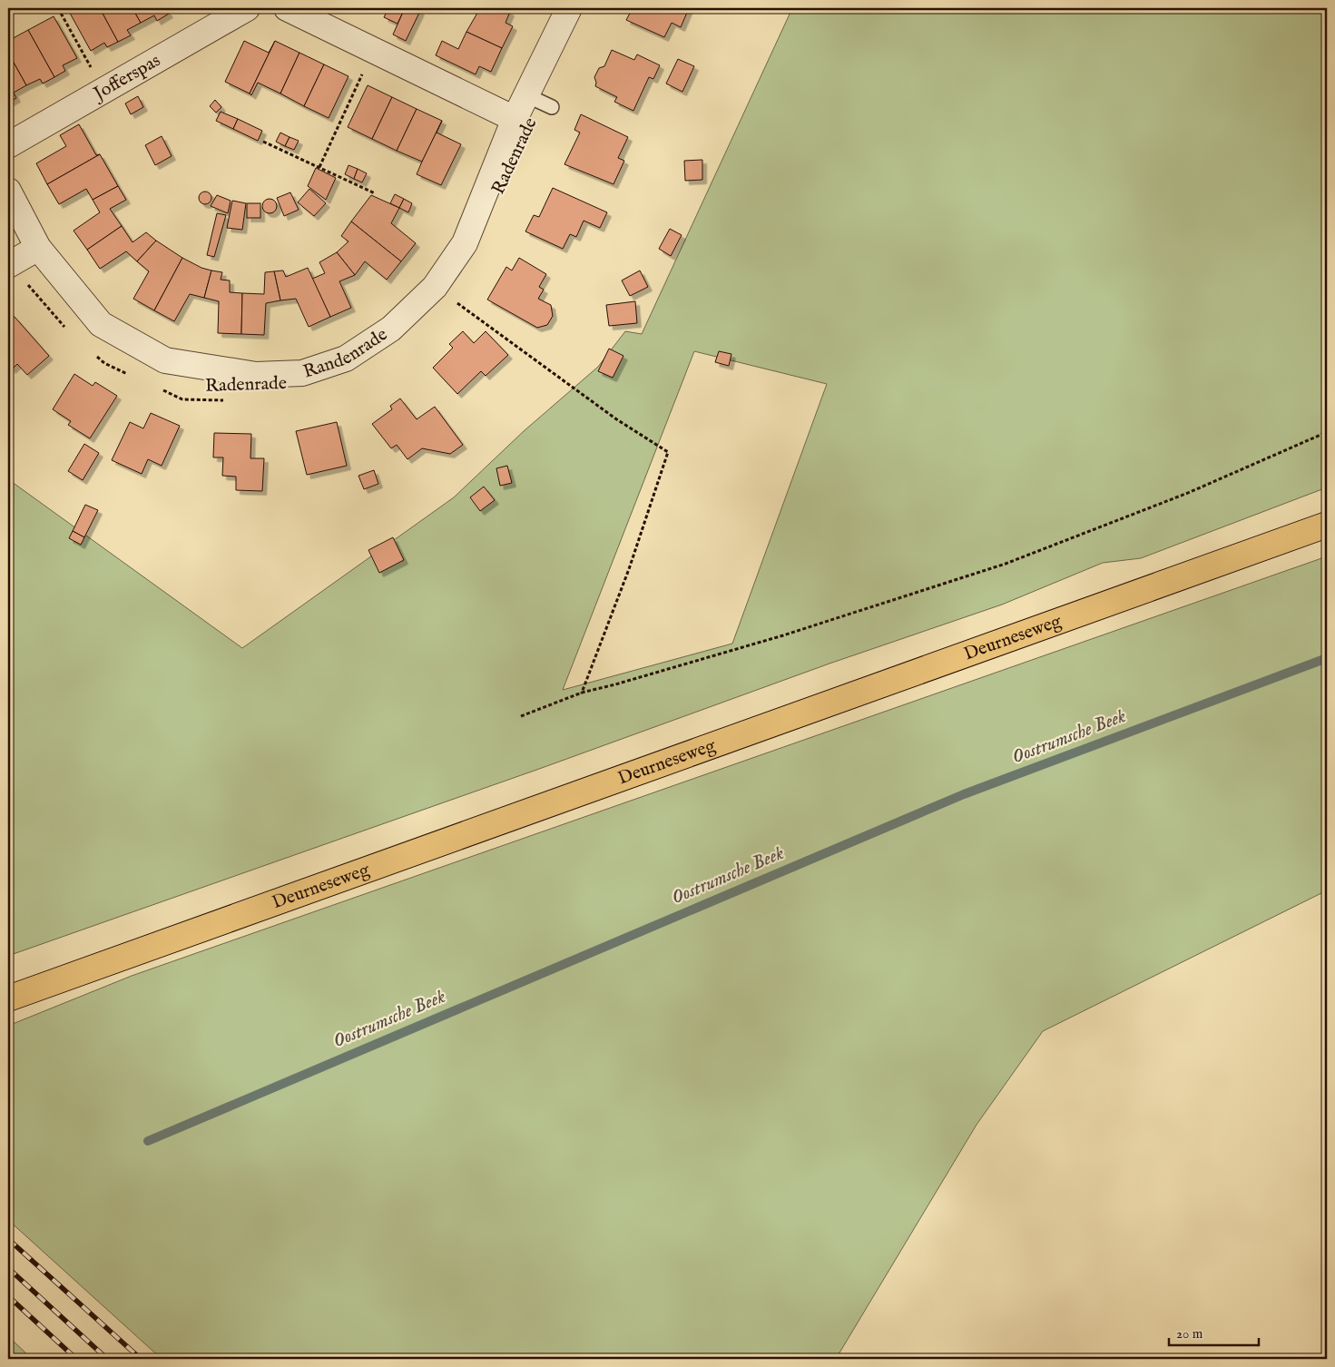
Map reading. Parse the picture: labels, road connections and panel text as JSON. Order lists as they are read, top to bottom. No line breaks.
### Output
{"streets":{"main road":["Deurneseweg"],"street":["Jofferspas","Randenrade"],"path":["Radenrade"]},"water":["Oostrumsche Beek"],"scale_bar":"20 m"}
